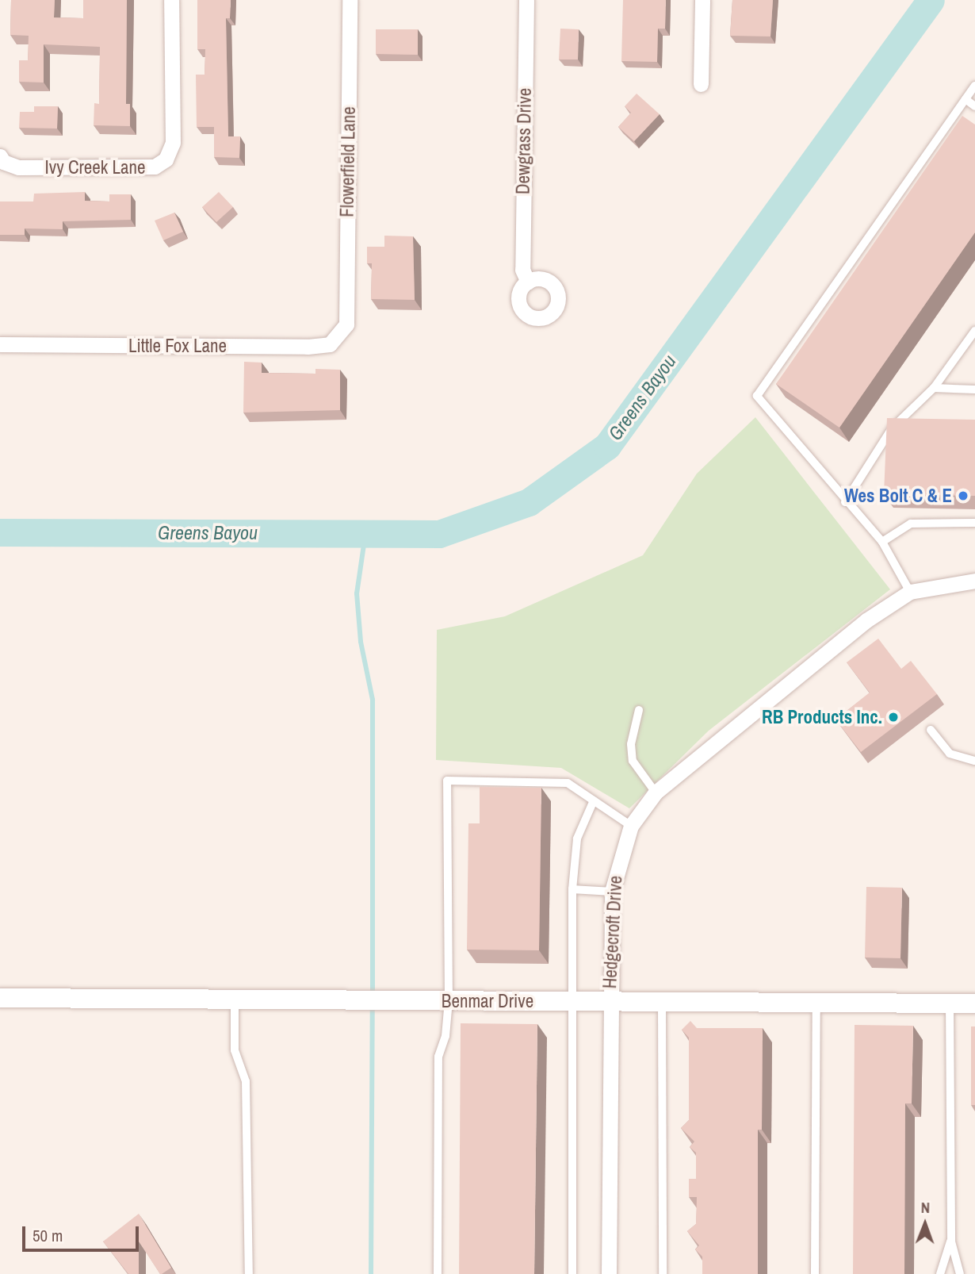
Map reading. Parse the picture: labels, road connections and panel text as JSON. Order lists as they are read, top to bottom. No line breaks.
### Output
{"streets":{"street":["Dewgrass Drive","Flowerfield Lane","Ivy Creek Lane","Little Fox Lane","Hedgecroft Drive","Benmar Drive"]},"crossings":[["Flowerfield Lane","Little Fox Lane"],["Hedgecroft Drive","Benmar Drive"]],"water":["Greens Bayou"],"places":["Wes Bolt C & E","RB Products Inc."],"scale_bar":"50 m","north":"top"}
